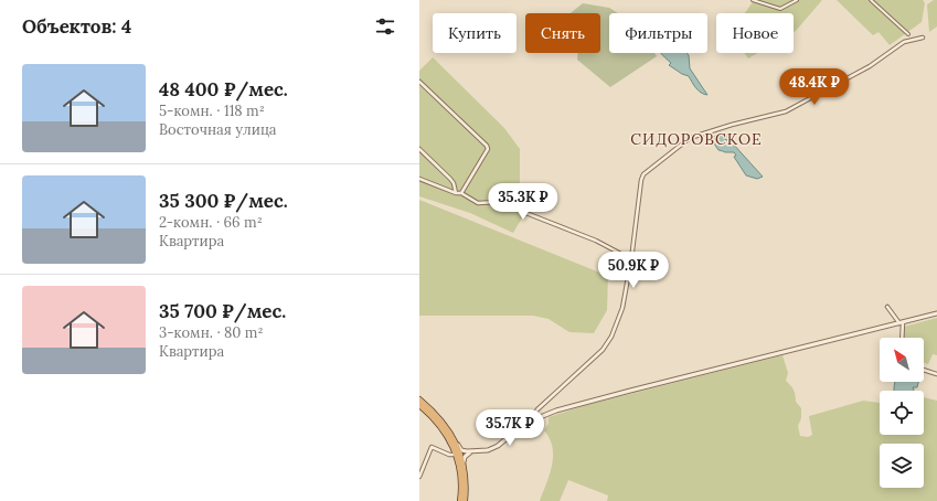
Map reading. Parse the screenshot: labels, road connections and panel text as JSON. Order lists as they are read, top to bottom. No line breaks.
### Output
{"districts":["СИДОРОВСКОЕ"],"north":"top left","page":{"heading":"Объектов: 4","chip":["Купить","Снять","Фильтры","Новое"],"list":[{"name":"48 400 ₽/мес.","note":"5-комн. · 118 m² · Восточная улица"},{"name":"35 300 ₽/мес.","note":"2-комн. · 66 m² · Квартира"},{"name":"35 700 ₽/мес.","note":"3-комн. · 80 m² · Квартира"}],"price":["48.4K ₽","35.3K ₽","50.9K ₽","35.7K ₽"]}}
